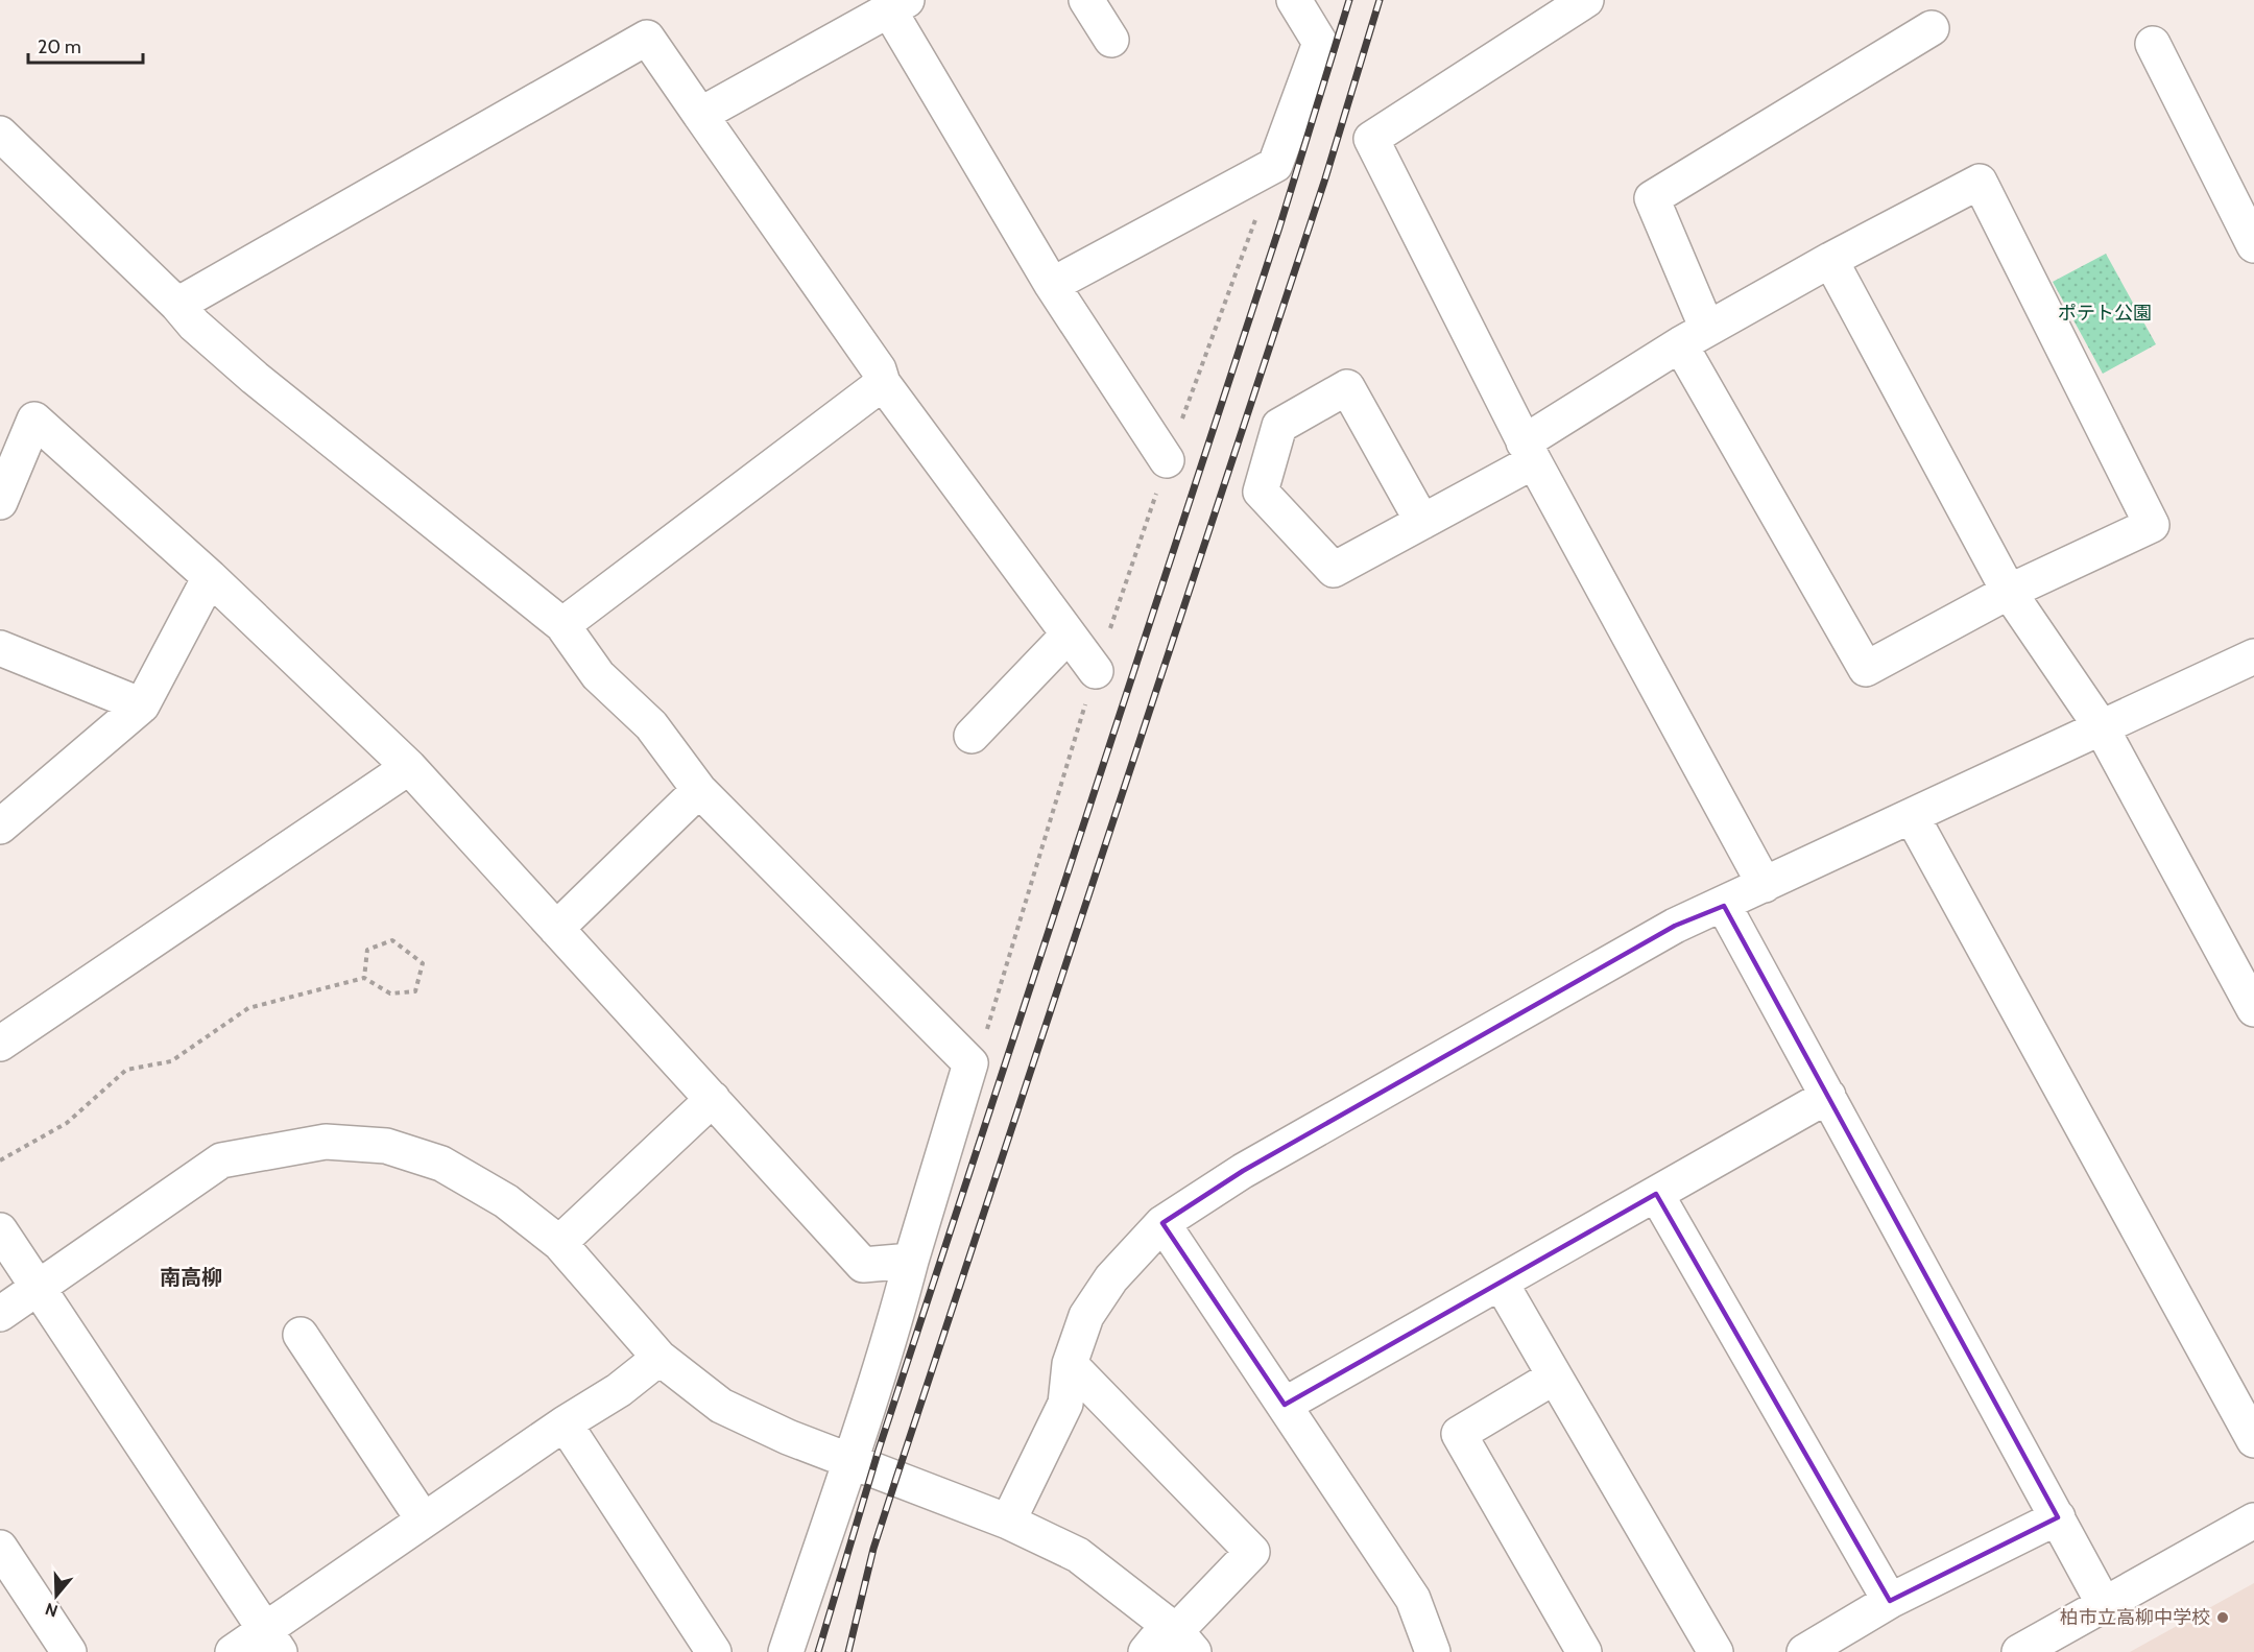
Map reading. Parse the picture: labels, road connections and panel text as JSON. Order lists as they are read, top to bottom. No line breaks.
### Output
{"districts":["南高柳"],"parks":["ポテト公園"],"places":["柏市立高柳中学校"],"scale_bar":"20 m","north":"bottom"}
